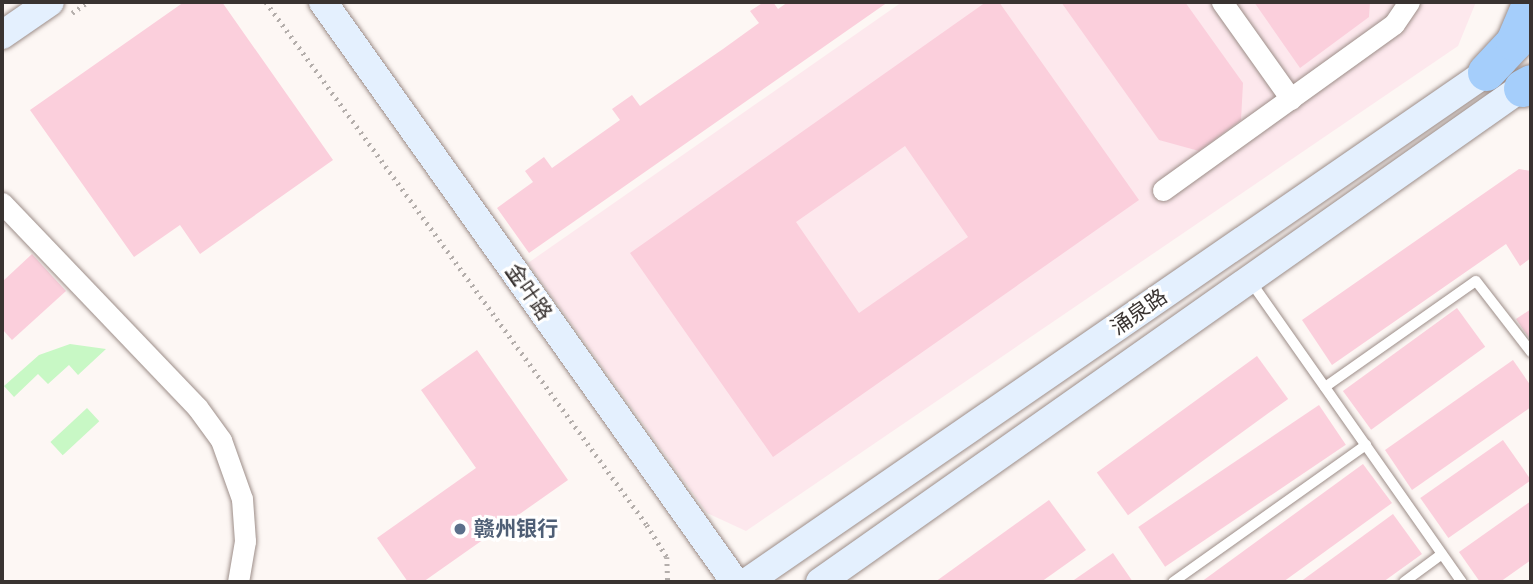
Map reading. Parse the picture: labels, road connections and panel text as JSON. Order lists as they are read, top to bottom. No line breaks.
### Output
{"streets":{"main road":["金叶路","涌泉路"]},"places":["赣州银行"]}
